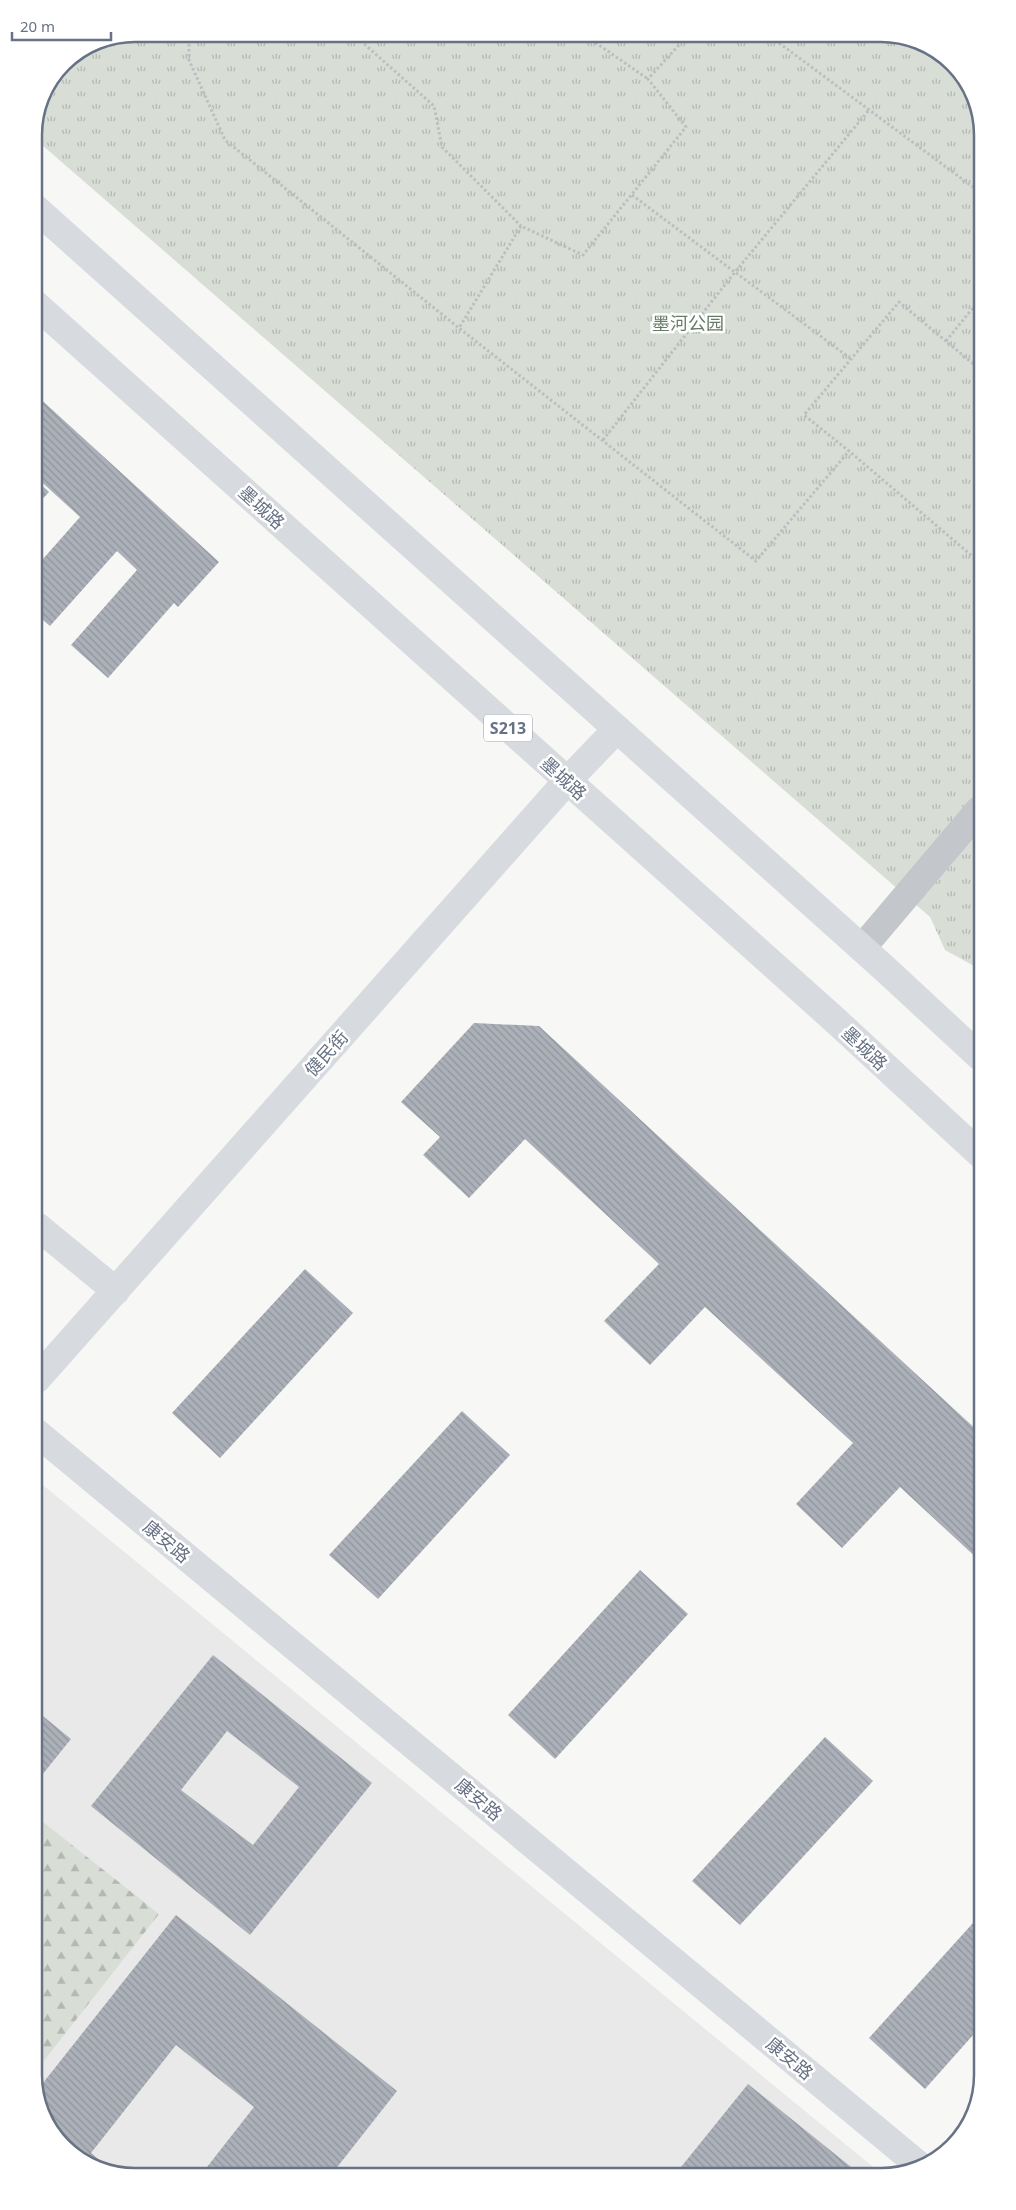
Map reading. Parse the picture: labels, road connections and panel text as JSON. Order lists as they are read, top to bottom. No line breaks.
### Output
{"streets":{"main road":["墨城路","S213","健民街","康安路"]},"crossings":[["墨城路","健民街"]],"parks":["墨河公园"],"scale_bar":"20 m"}
